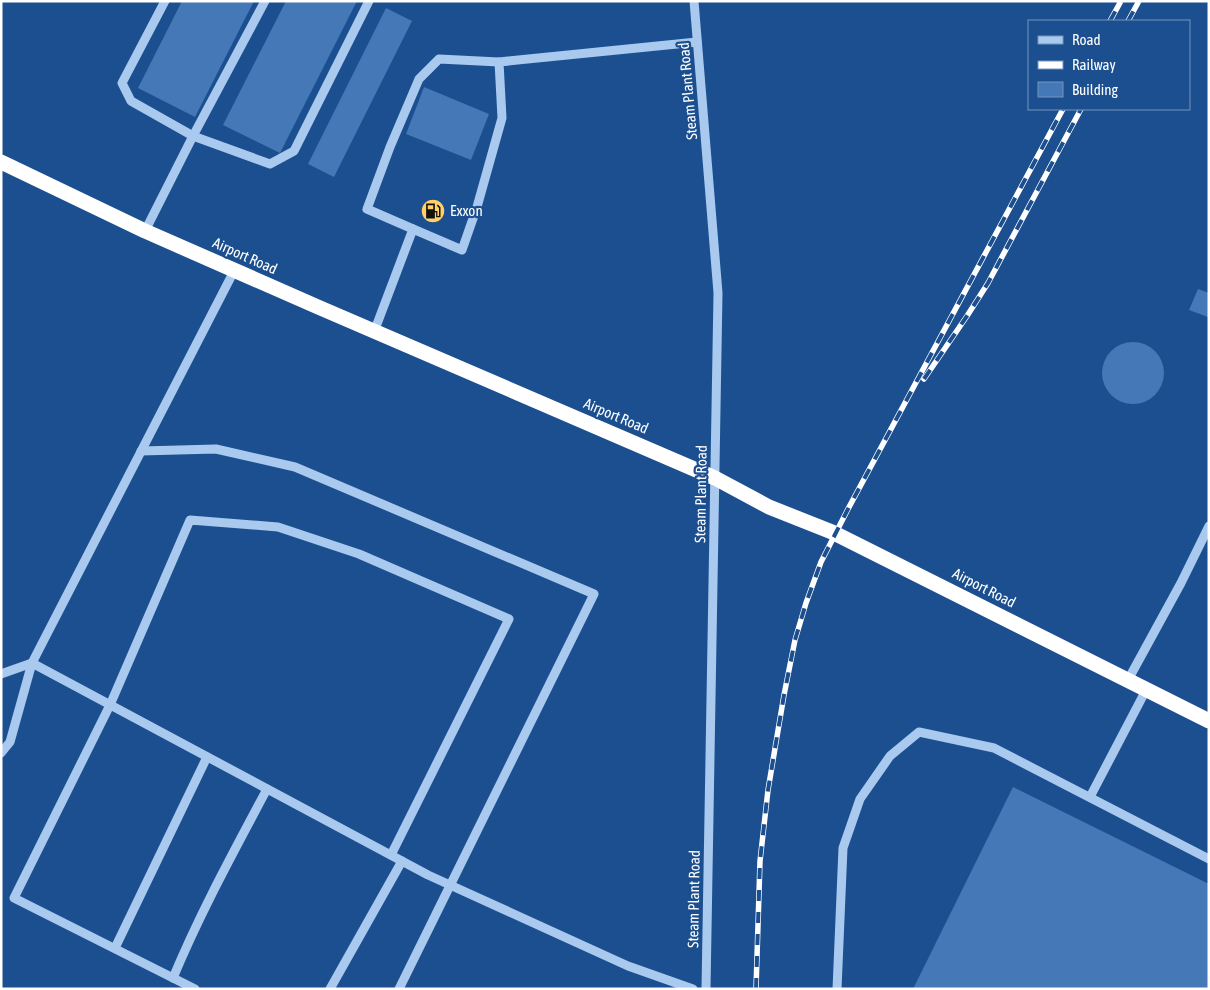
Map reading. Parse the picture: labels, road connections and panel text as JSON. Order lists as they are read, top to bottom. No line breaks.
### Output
{"streets":{"highway":["Airport Road"],"street":["Steam Plant Road"]},"crossings":[["Steam Plant Road","Airport Road"]],"places":{"fuel station":["Exxon"]},"legend":["Road","Railway","Building"]}
